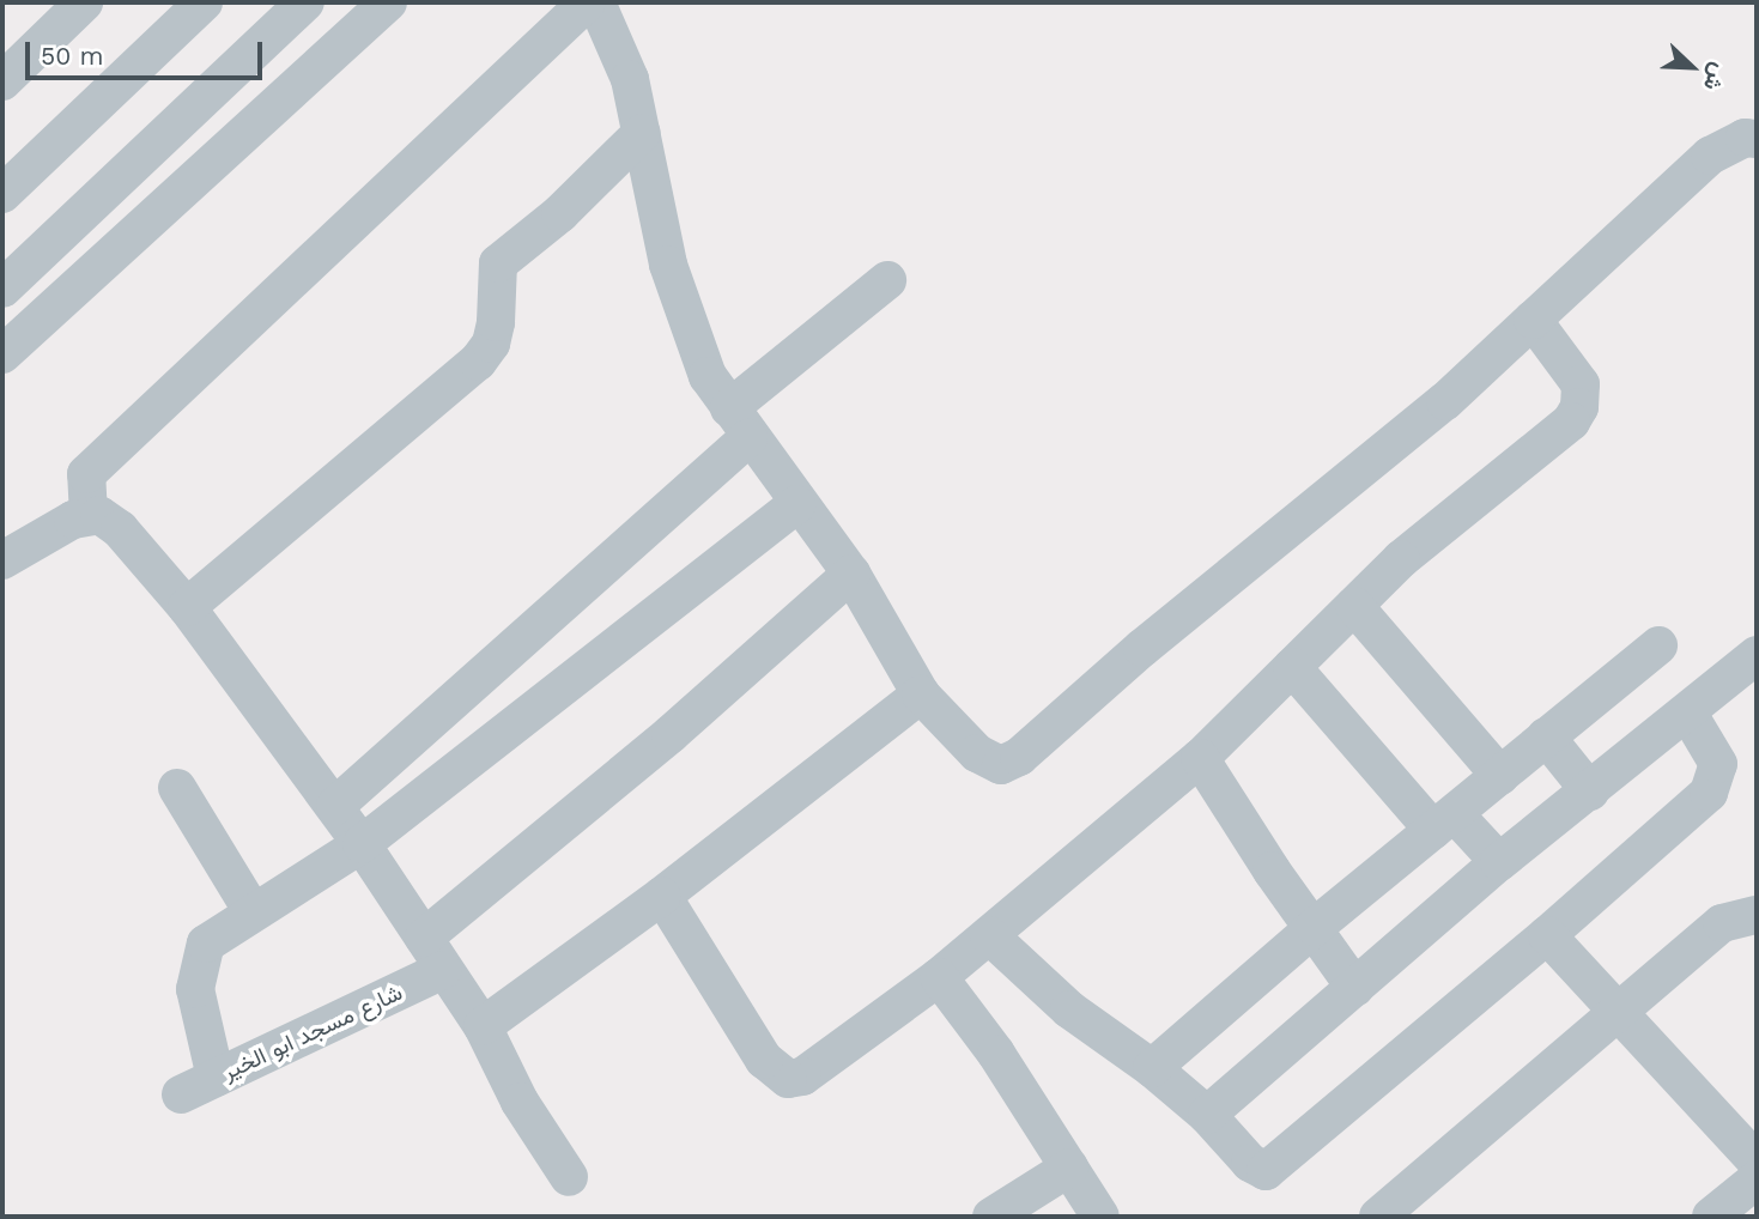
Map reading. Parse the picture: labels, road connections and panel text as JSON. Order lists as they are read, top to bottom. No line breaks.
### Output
{"streets":{"street":["شارع مسجد ابو الخير"]},"scale_bar":"50 m","north":"bottom right"}
